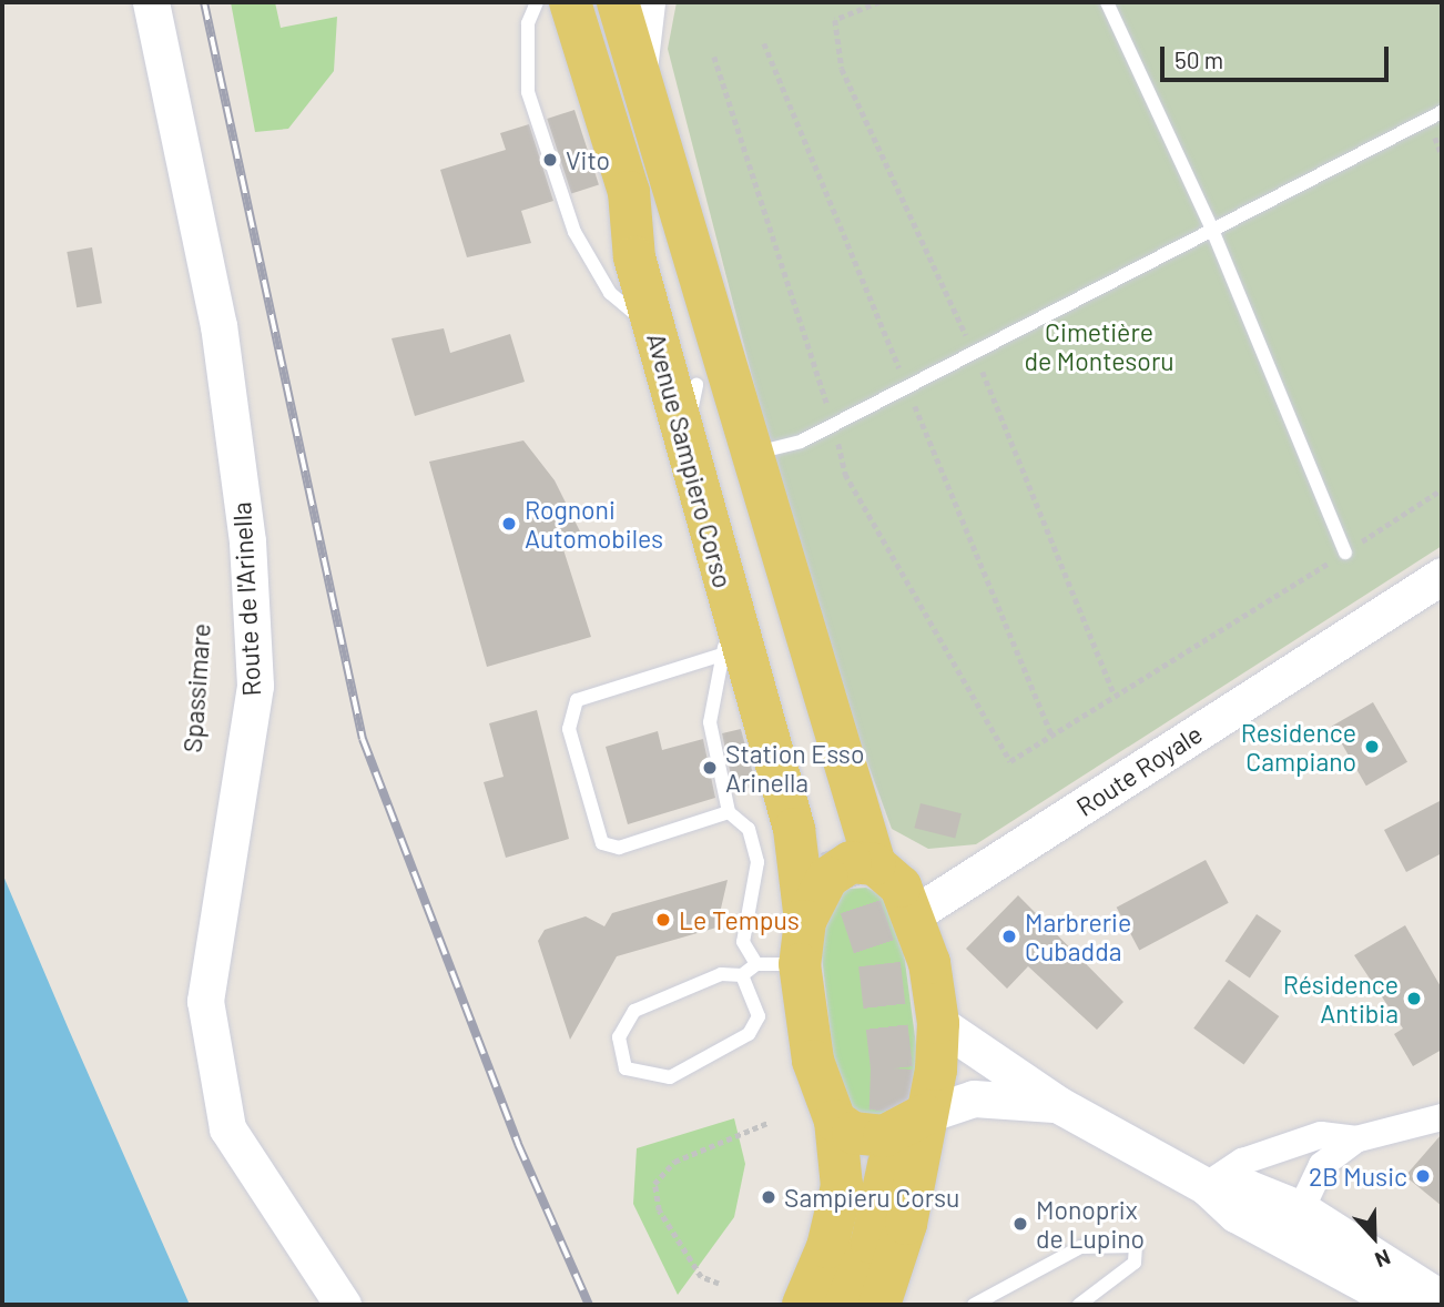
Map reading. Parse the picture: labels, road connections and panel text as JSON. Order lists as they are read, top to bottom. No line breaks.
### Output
{"streets":{"main road":["Avenue Sampiero Corso","Route de l'Arinella","Route Royale"]},"parks":["Cimetière de Montesoru"],"places":["Vito","Rognoni Automobiles","Residence Campiano","Station Esso Arinella","Le Tempus","Marbrerie Cubadda","Résidence Antibia","2B Music","Sampieru Corsu","Monoprix de Lupino"],"scale_bar":"50 m","north":"bottom"}
